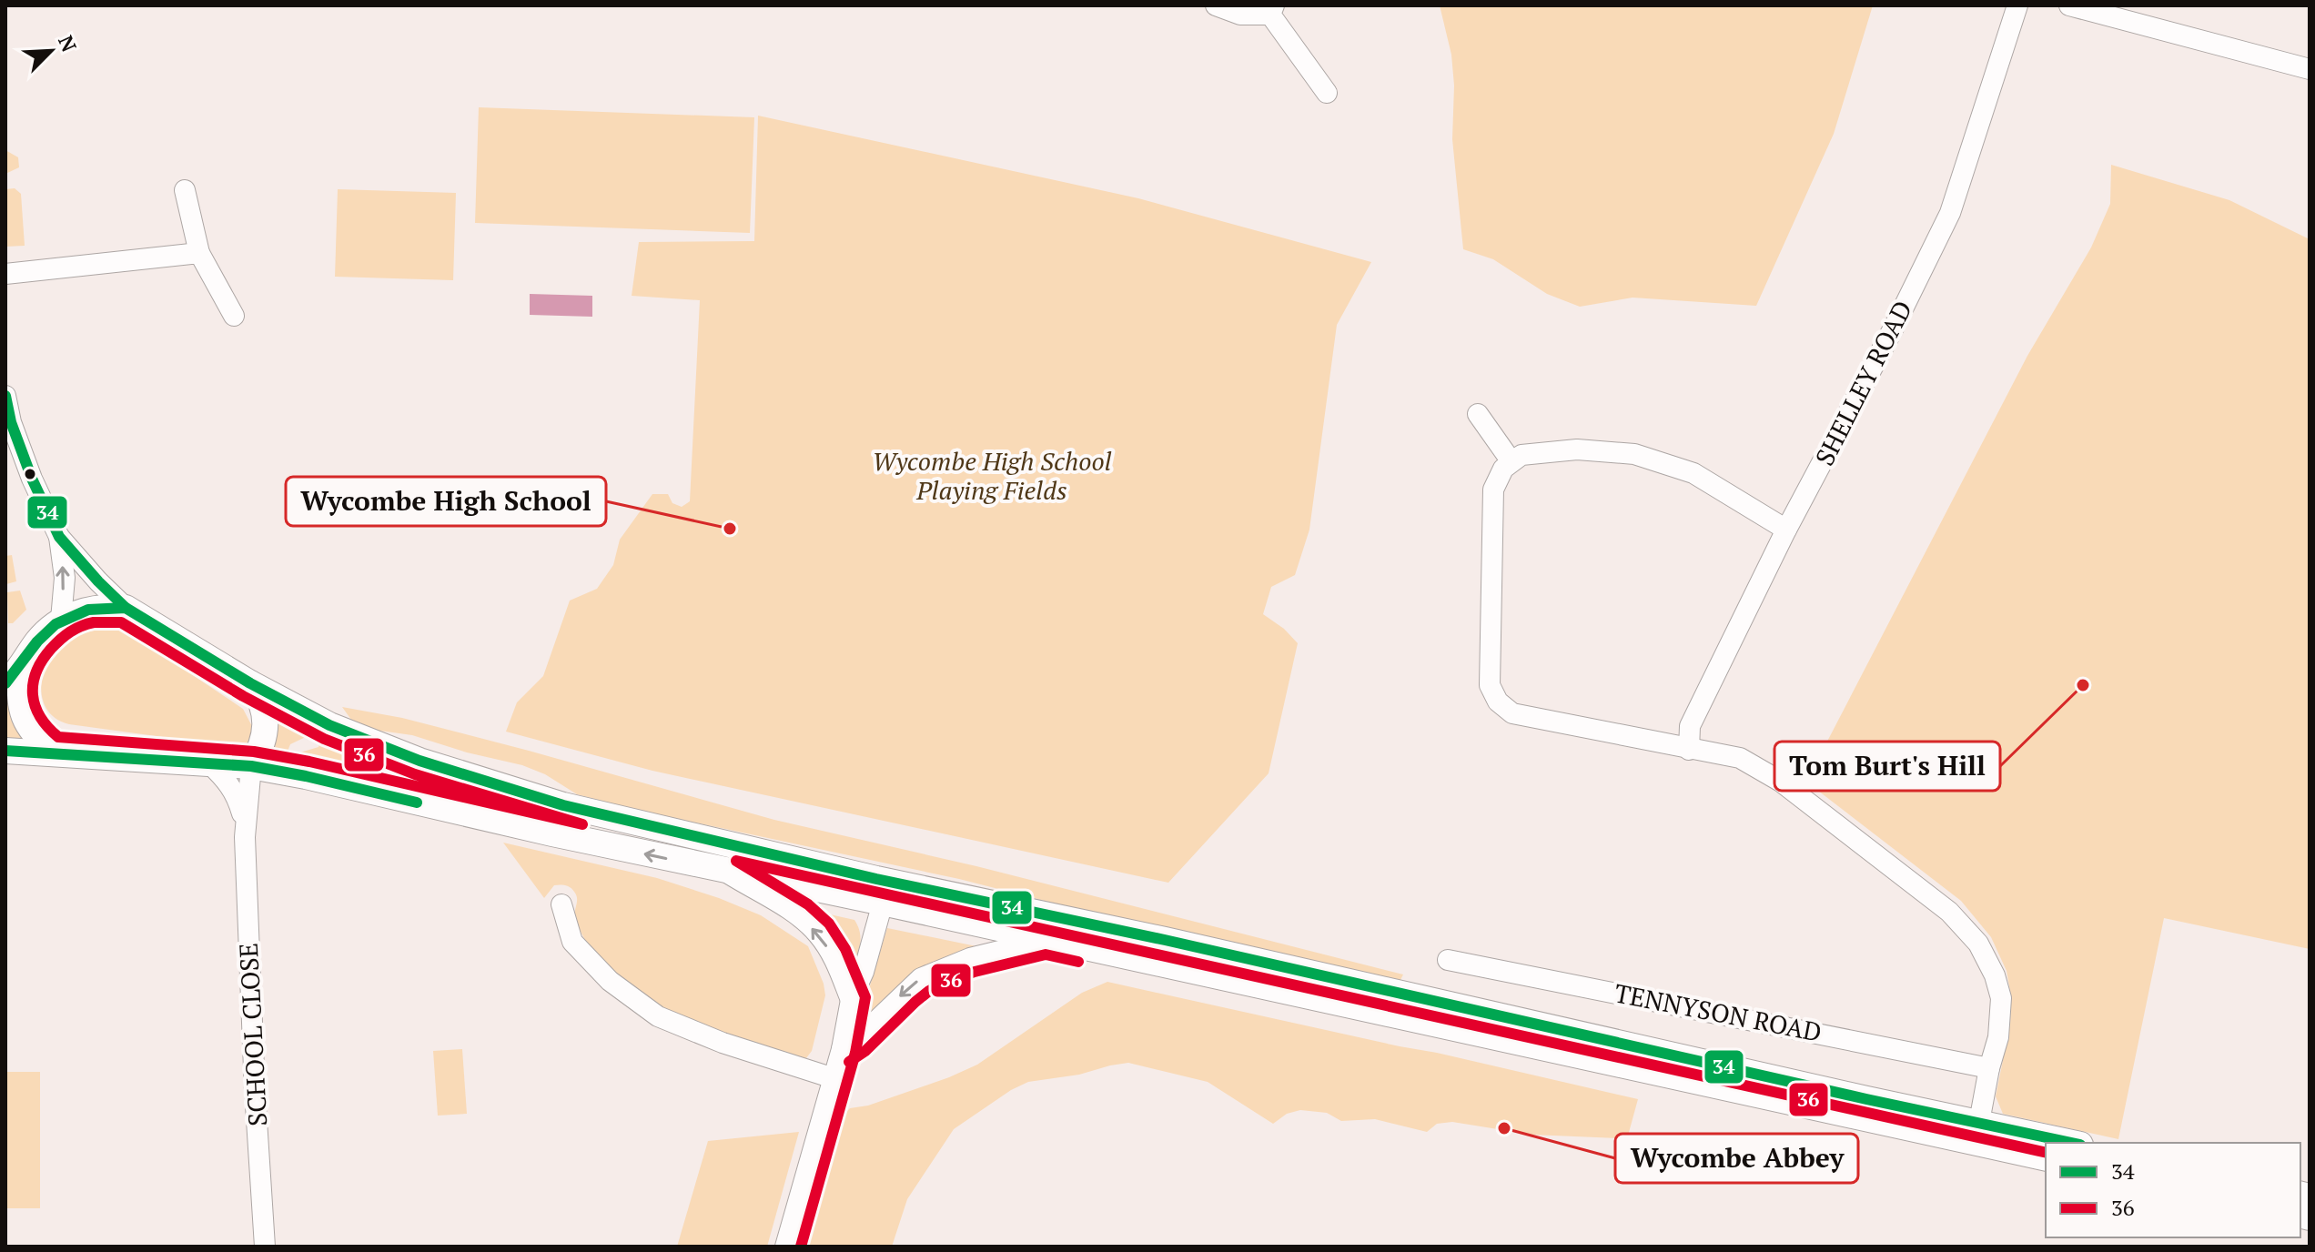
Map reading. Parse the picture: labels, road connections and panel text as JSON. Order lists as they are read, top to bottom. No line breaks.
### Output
{"streets":{"street":["SHELLEY ROAD","TENNYSON ROAD","SCHOOL CLOSE"]},"parks":["Wycombe High School Playing Fields"],"places":["Wycombe High School","Tom Burt's Hill","Wycombe Abbey"],"lines":["transit line 34","transit line 36"],"legend":["34","36"],"north":"top right"}
